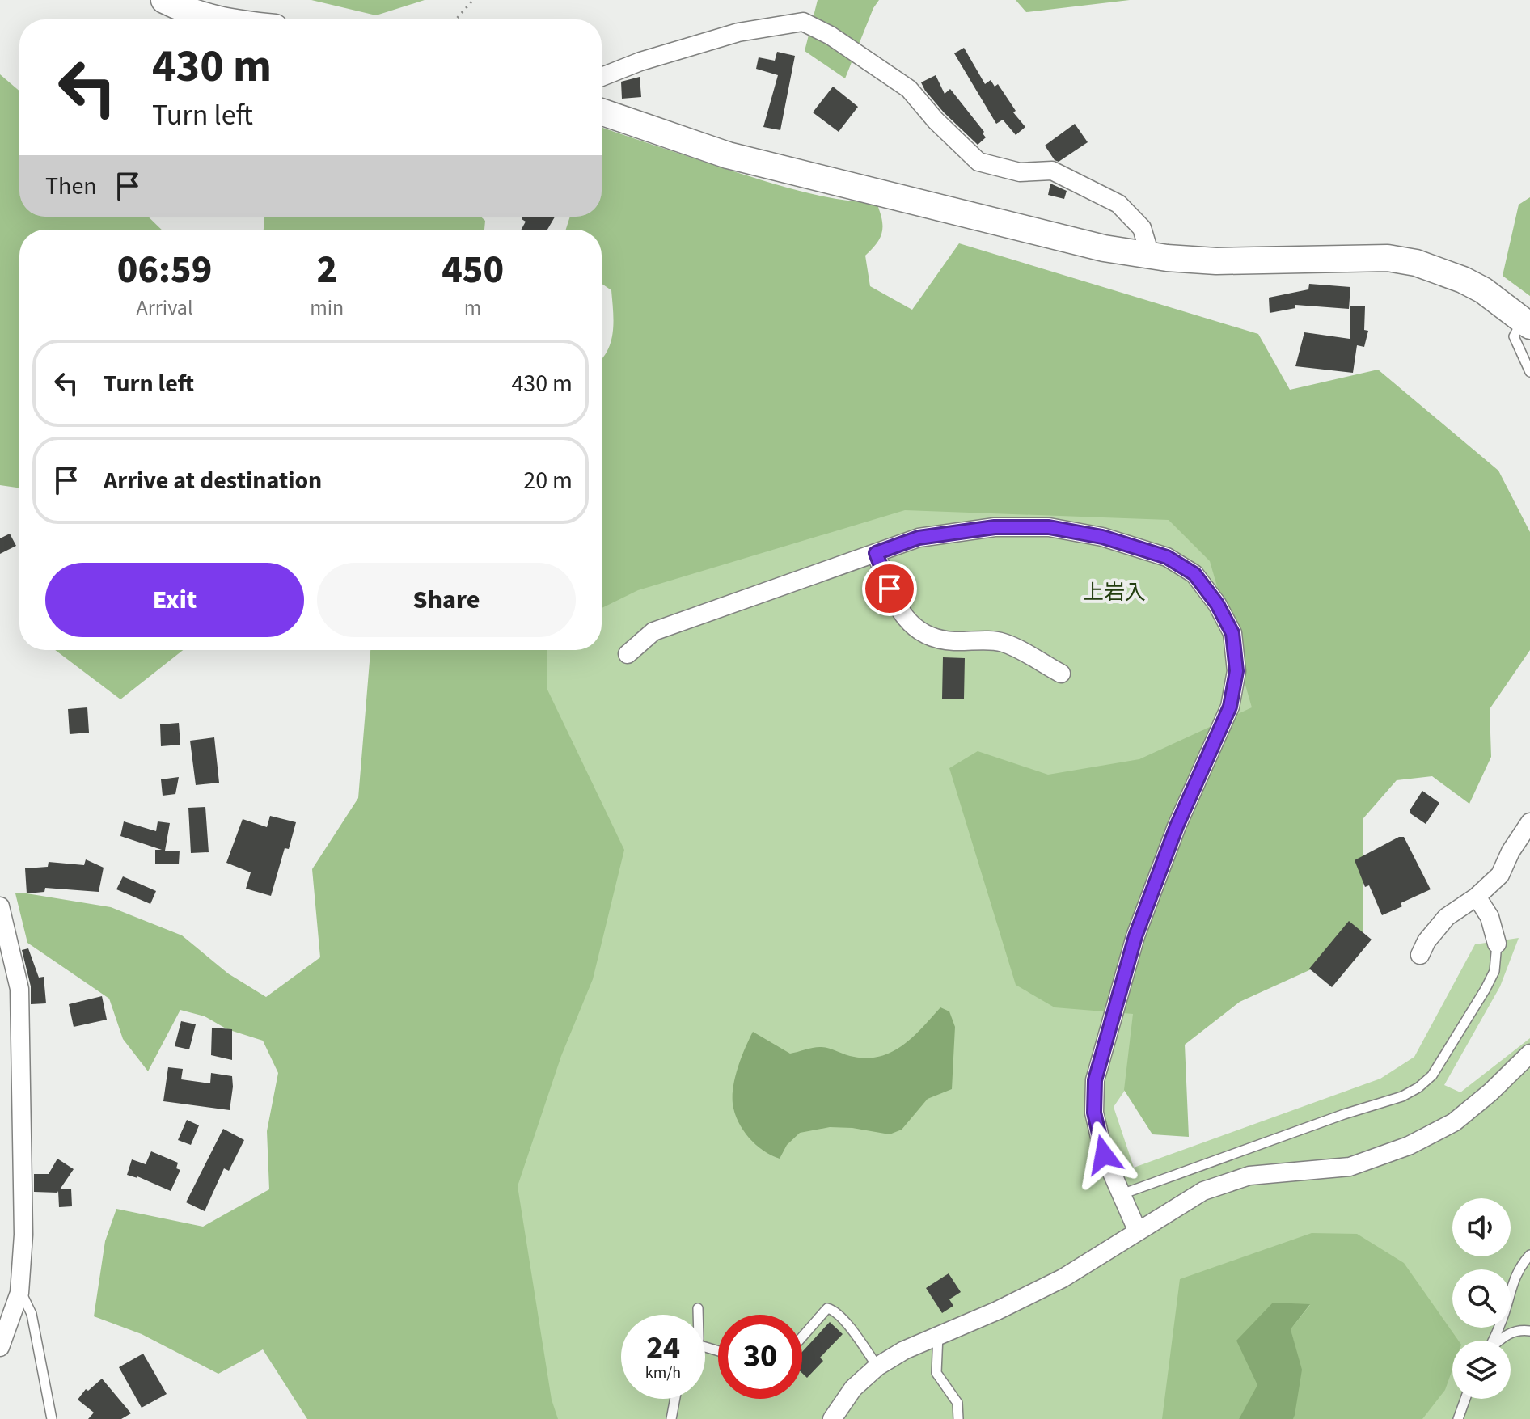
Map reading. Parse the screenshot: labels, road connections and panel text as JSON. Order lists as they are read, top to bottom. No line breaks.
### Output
{"districts":["上岩入"],"page":{"turn":["430 m","Turn left"],"then":"Then","eta":["06:59","Arrival","2","min","450","m"],"list":[{"name":"Turn left","value":"430 m"},{"name":"Arrive at destination","value":"20 m"}],"buttons":["Exit","Share"],"speed":"24 km/h","limit":"30"}}
